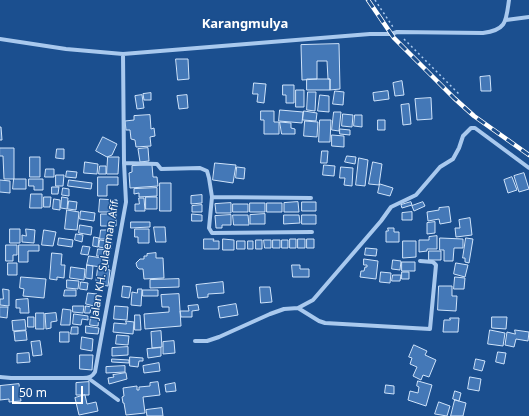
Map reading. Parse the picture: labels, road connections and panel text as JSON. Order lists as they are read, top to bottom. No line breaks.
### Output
{"streets":{"street":["Jalan KH. Sulaeman Afif"]},"districts":["Karangmulya"],"scale_bar":"50 m"}
